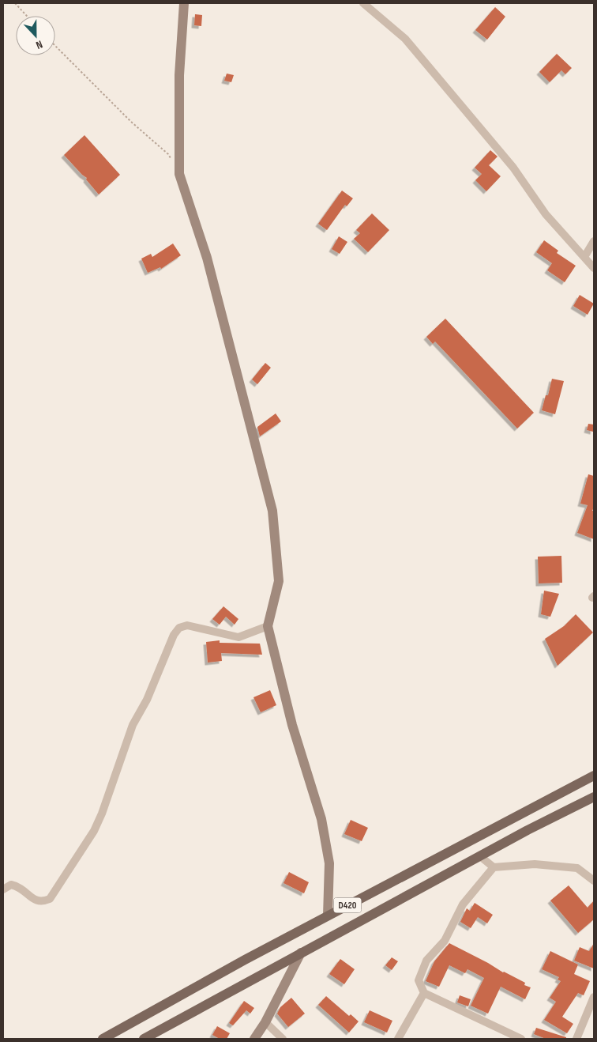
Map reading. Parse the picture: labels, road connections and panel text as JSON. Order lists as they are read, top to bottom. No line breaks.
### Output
{"streets":{"main road":["D420"]},"north":"bottom"}
